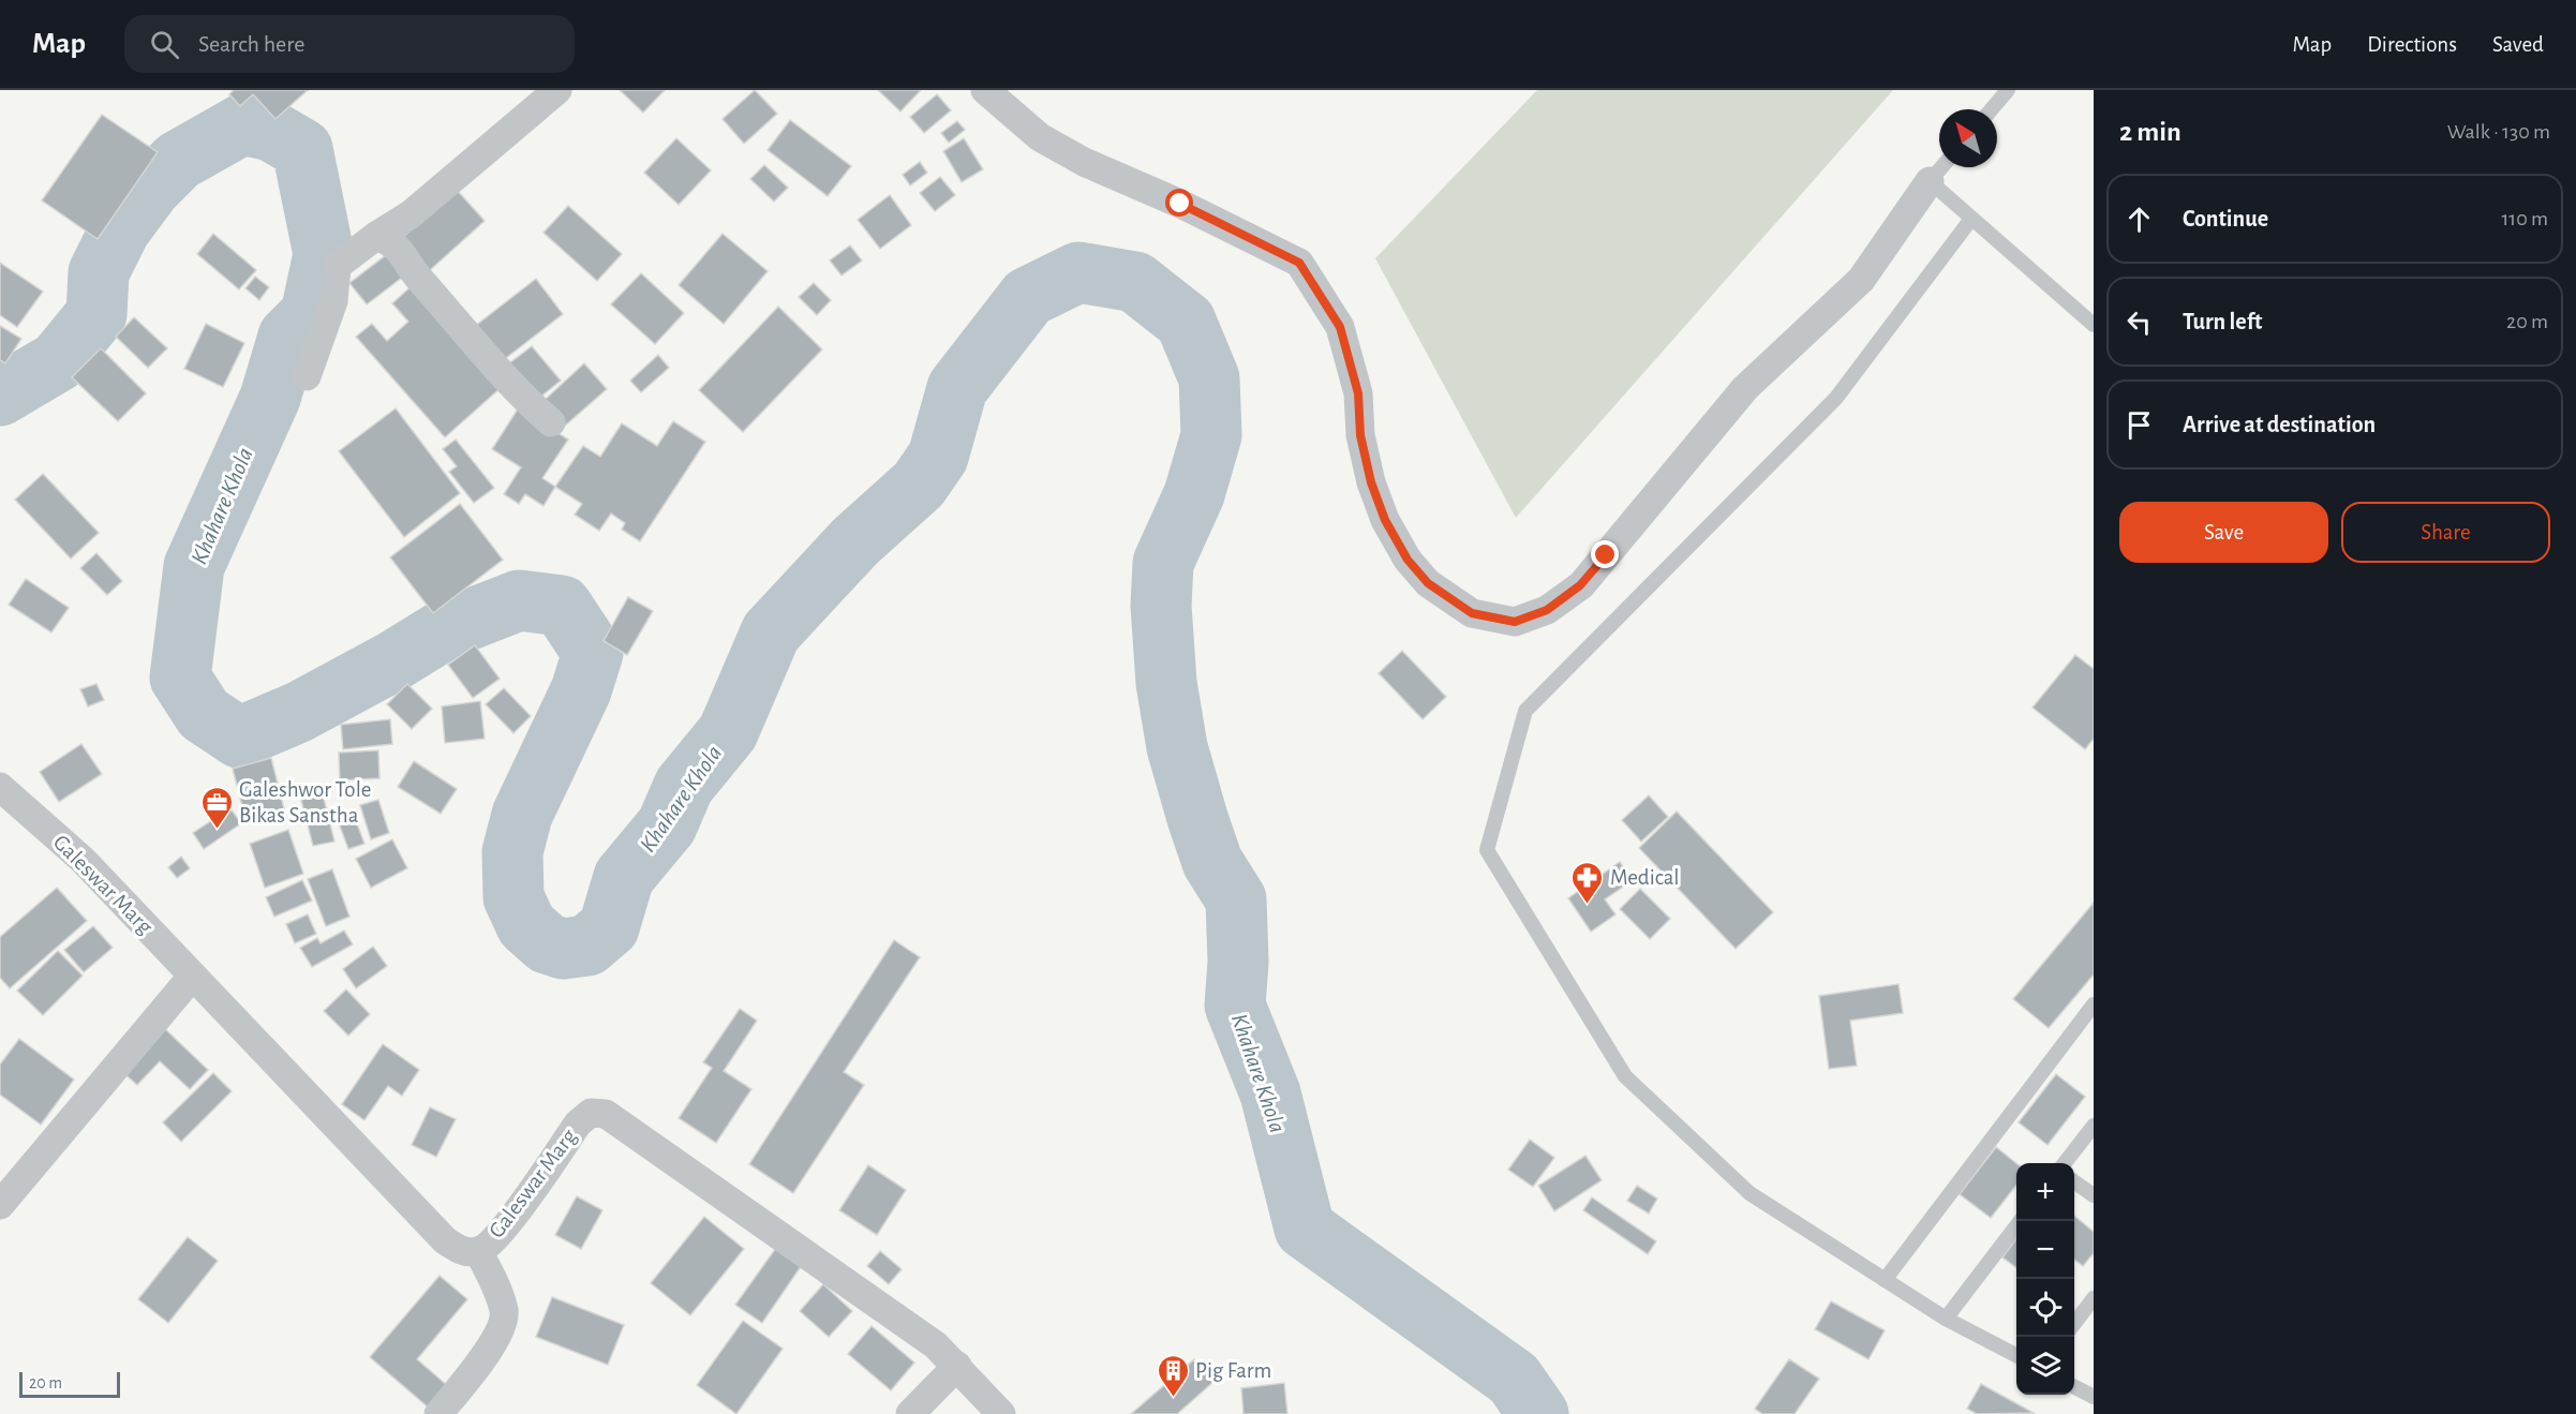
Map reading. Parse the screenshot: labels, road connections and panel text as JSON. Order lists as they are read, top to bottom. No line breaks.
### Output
{"streets":{"street":["Galeswar Marg"]},"water":["Khahare Khola"],"places":{"office":["Galeshwor Tole Bikas Sanstha"],"pharmacy":["Medical"],"building":["Pig Farm"]},"scale_bar":"20 m","north":"top left","page":{"header":"Map","search":"Search here","nav":["Map","Directions","Saved"],"heading":["2 min","Walk · 130 m"],"list":[["Continue","110 m"],["Turn left","20 m"],"Arrive at destination"],"buttons":["Save","Share"],"map_buttons":["+","−"],"scale":"20 m"}}
